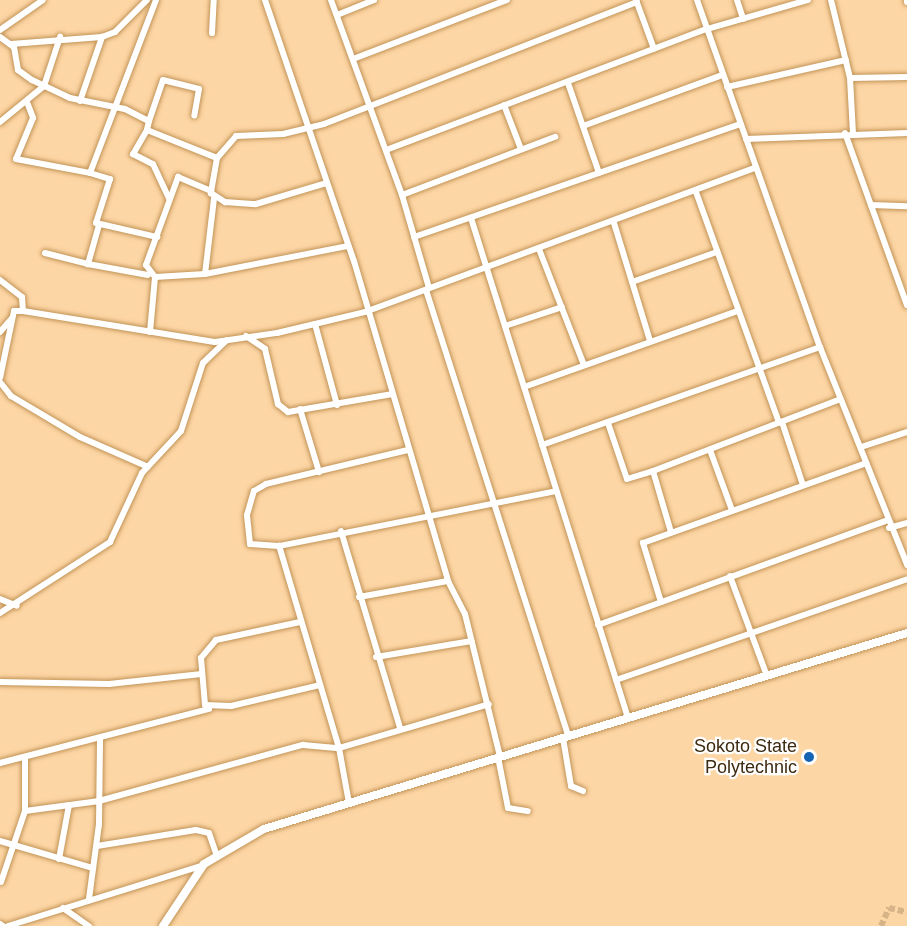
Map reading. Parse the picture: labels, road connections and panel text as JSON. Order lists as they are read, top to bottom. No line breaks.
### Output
{"places":["Sokoto State Polytechnic"]}
